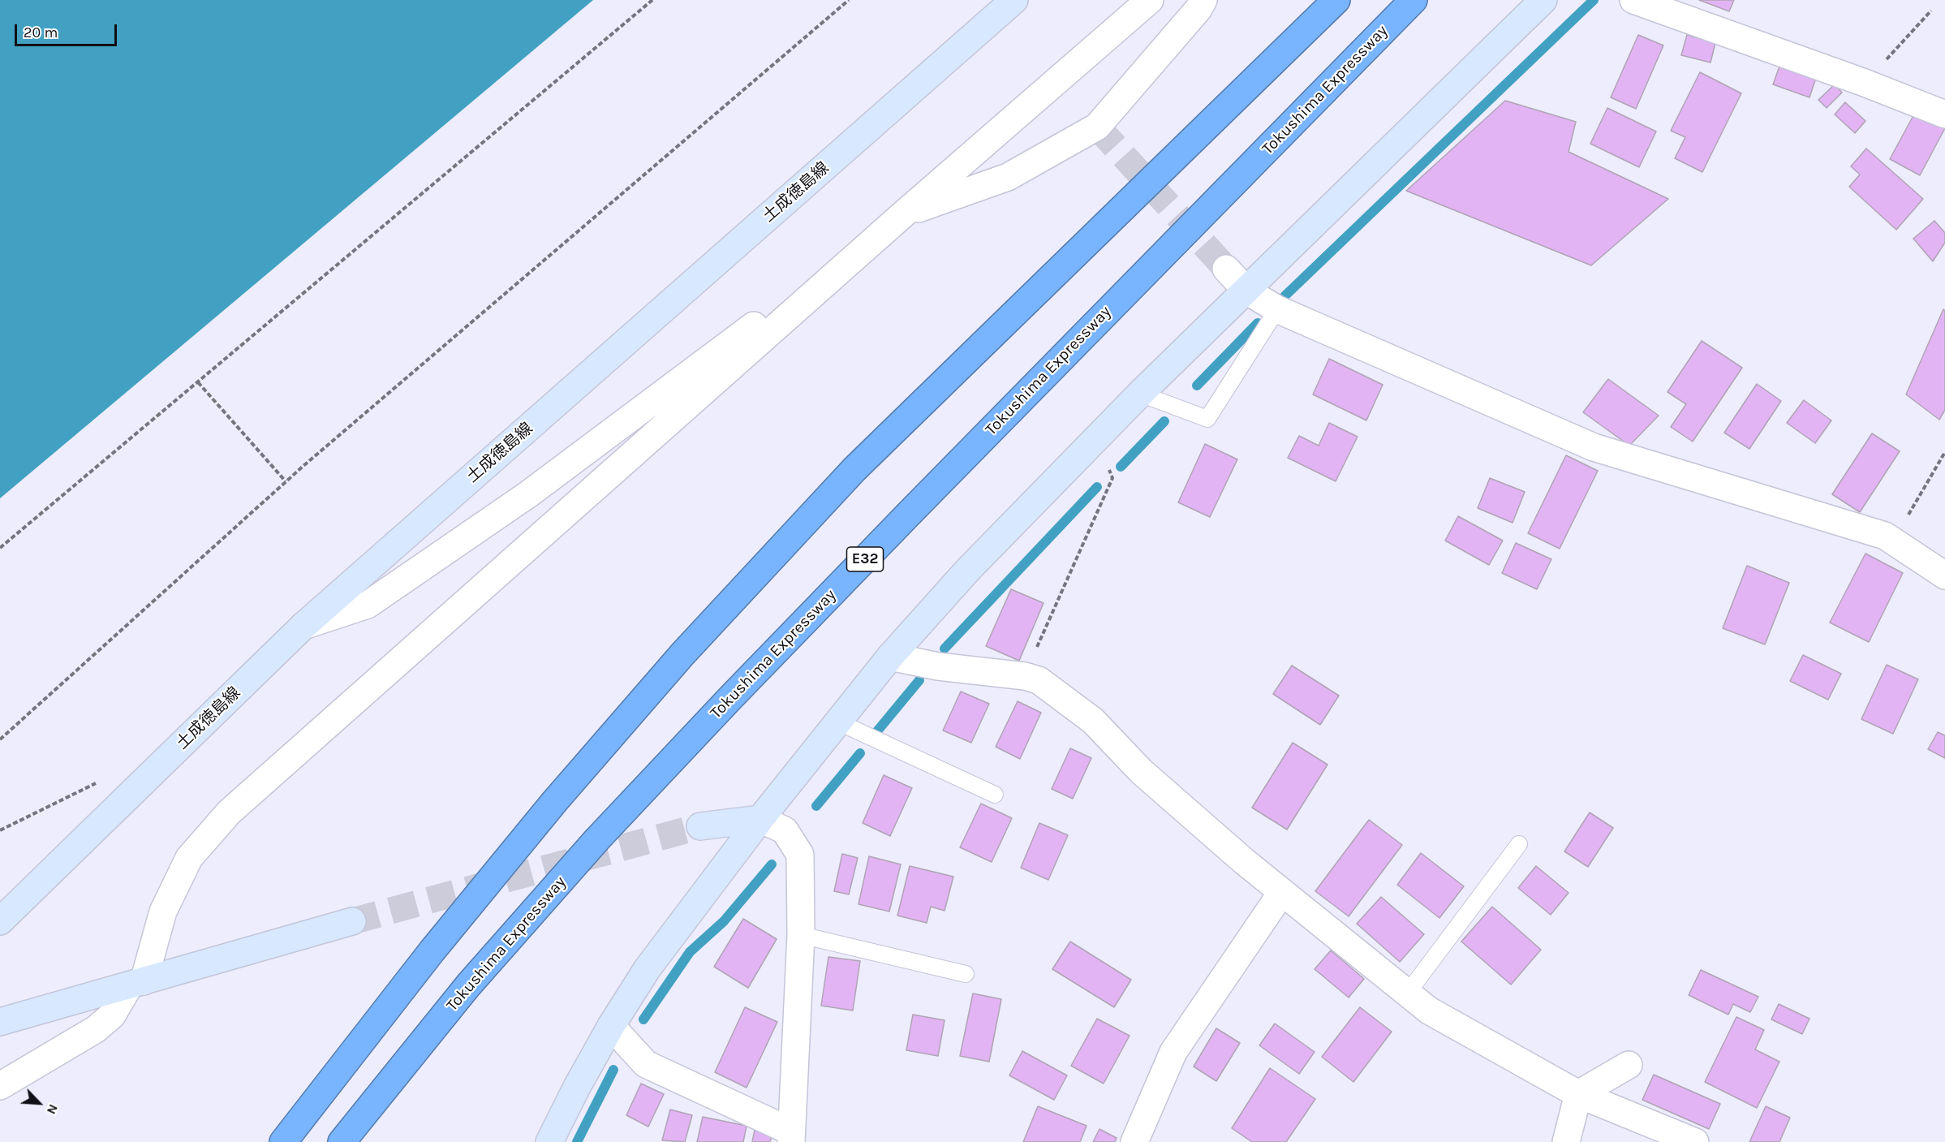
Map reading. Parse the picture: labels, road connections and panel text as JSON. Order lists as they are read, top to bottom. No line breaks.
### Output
{"streets":{"highway":["Tokushima Expressway","E32"],"street":["土成徳島線"]},"scale_bar":"20 m","north":"bottom right"}
